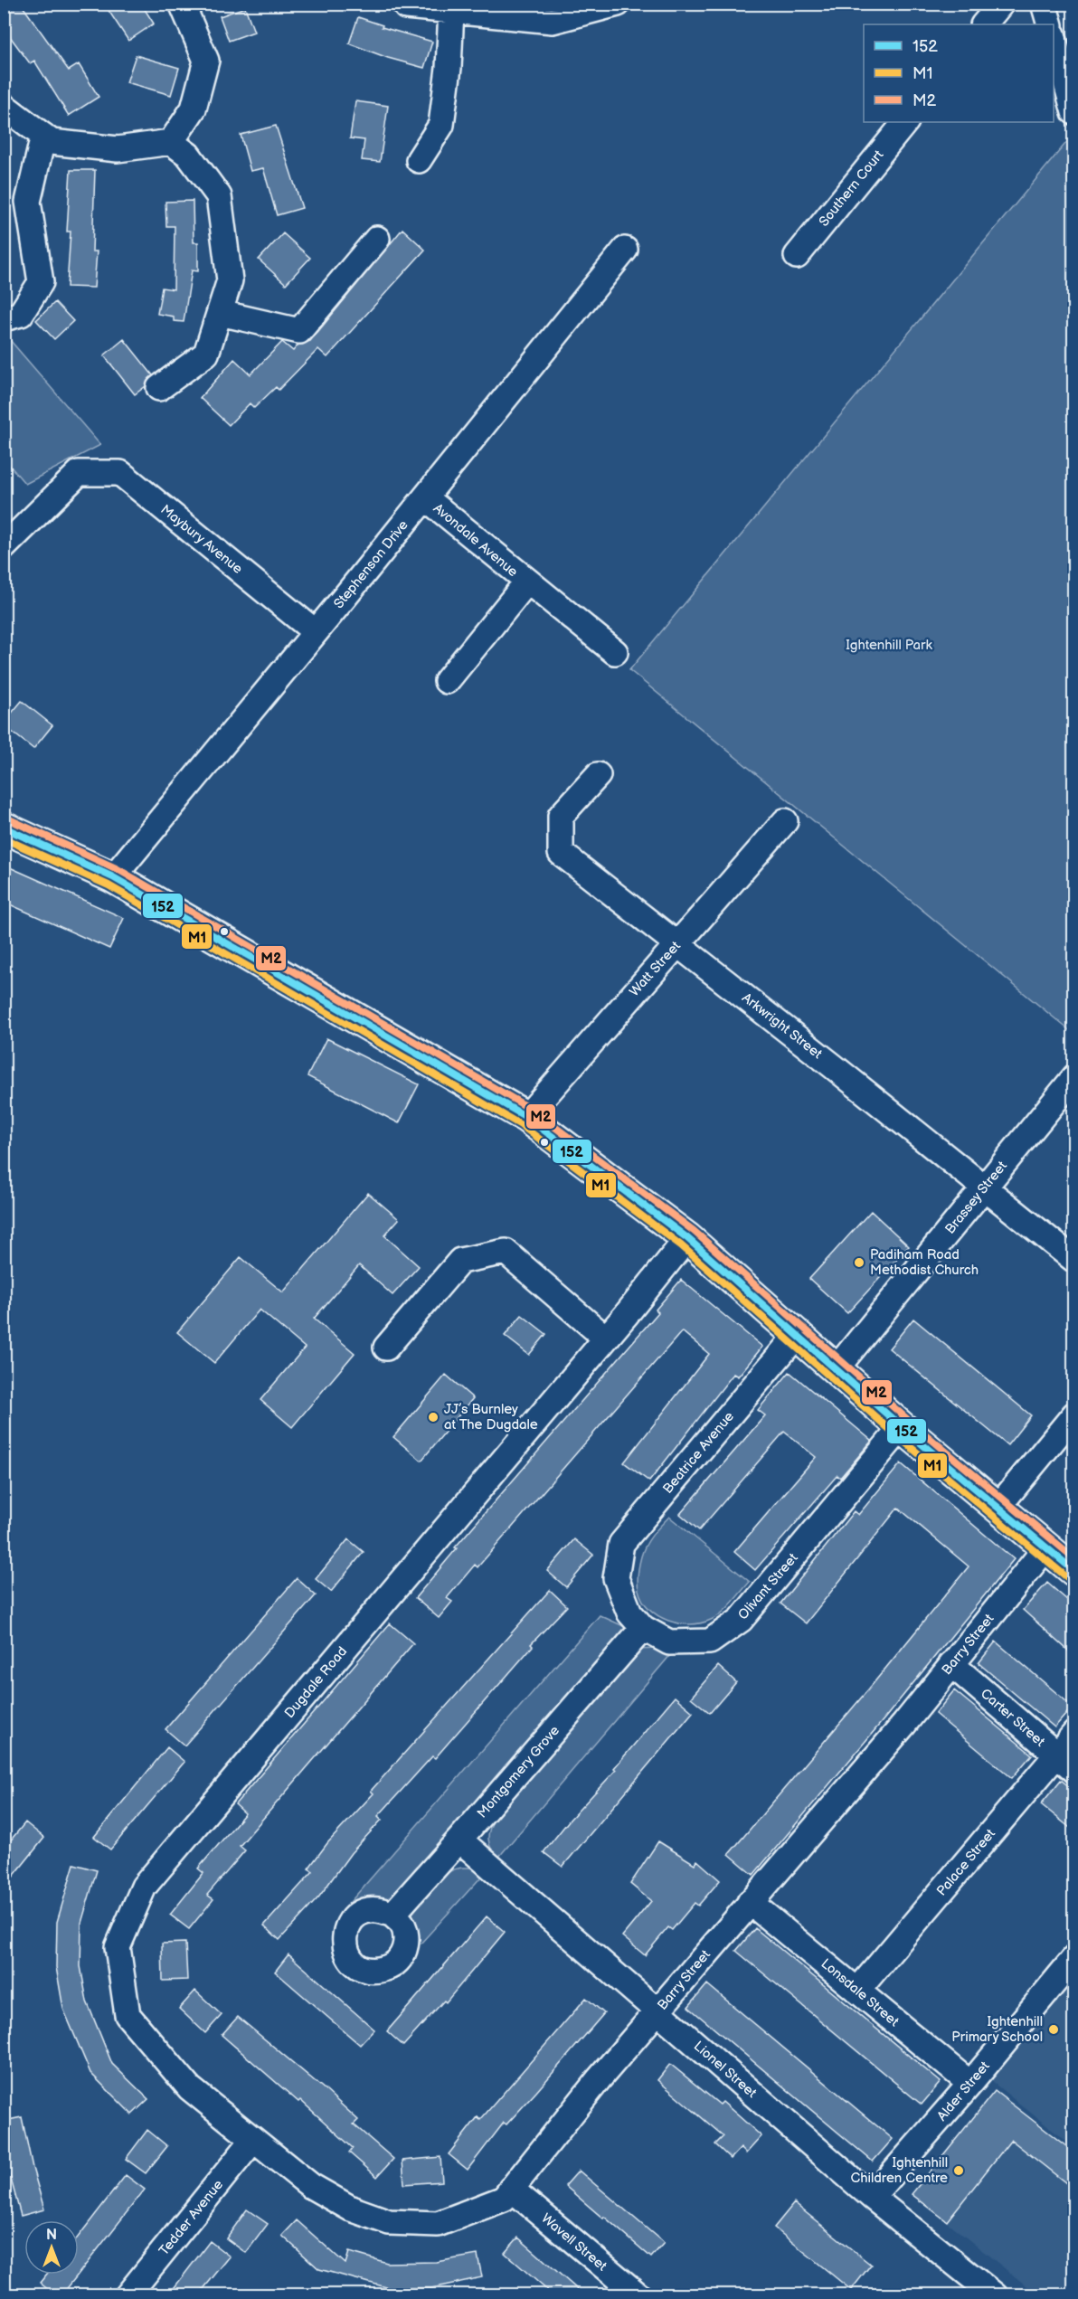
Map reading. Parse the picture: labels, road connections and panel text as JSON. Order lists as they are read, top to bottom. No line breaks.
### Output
{"streets":{"street":["Southern Court","Maybury Avenue","Avondale Avenue","Stephenson Drive","Watt Street","Arkwright Street","Brassey Street","Beatrice Avenue","Olivant Street","Barry Street","Dugdale Road","Carter Street","Montgomery Grove","Palace Street","Lonsdale Street","Lionel Street","Alder Street","Tedder Avenue","Wavell Street"]},"crossings":[["Maybury Avenue","Stephenson Drive"],["Avondale Avenue","Stephenson Drive"],["Watt Street","Arkwright Street"],["Arkwright Street","Brassey Street"],["Beatrice Avenue","Olivant Street"],["Olivant Street","Montgomery Grove"],["Barry Street","Dugdale Road"],["Barry Street","Carter Street"],["Barry Street","Lonsdale Street"],["Barry Street","Lionel Street"],["Barry Street","Tedder Avenue"],["Barry Street","Wavell Street"],["Dugdale Road","Tedder Avenue"],["Carter Street","Palace Street"],["Montgomery Grove","Lionel Street"],["Palace Street","Lonsdale Street"],["Lonsdale Street","Alder Street"],["Lionel Street","Alder Street"]],"parks":["Ightenhill Park"],"places":["Padiham Road Methodist Church","JJ’s Burnley at The Dugdale","Ightenhill Primary School","Ightenhill Children Centre"],"lines":["transit line M2","transit line 152","transit line M1"],"legend":["152","M1","M2"],"north":"top"}
